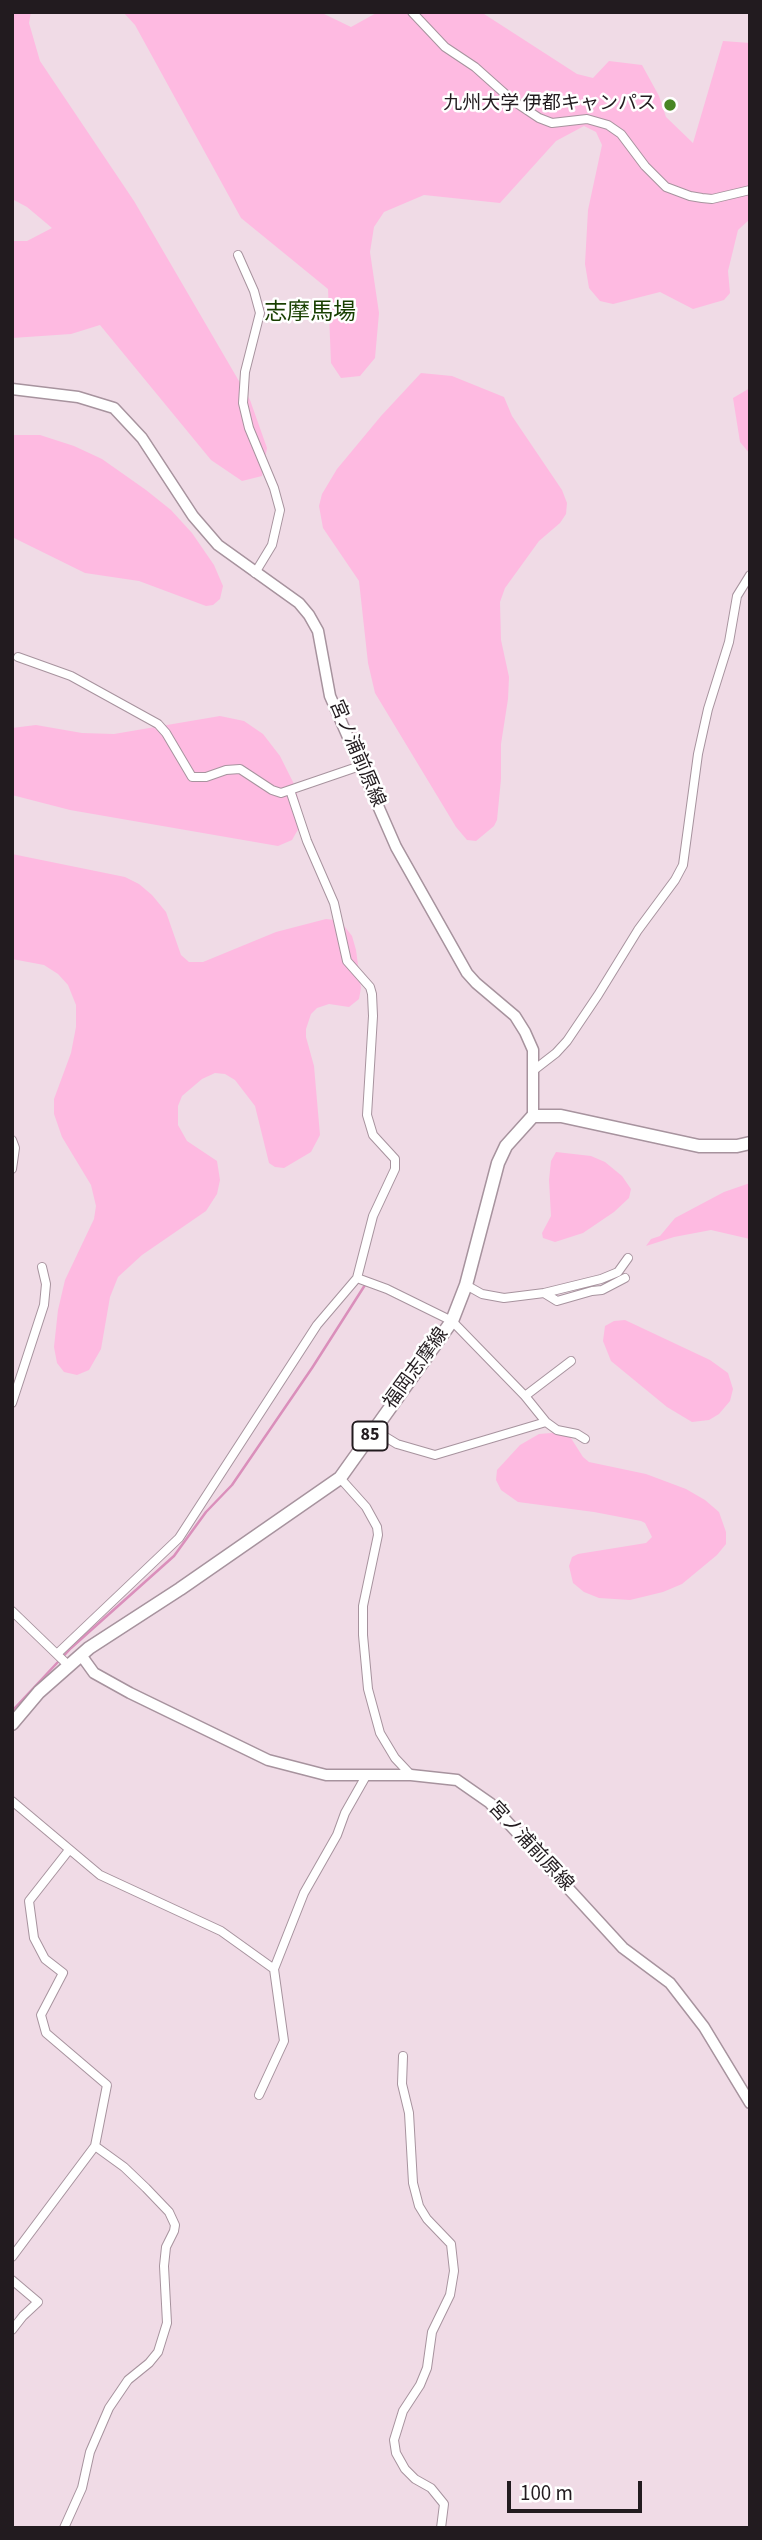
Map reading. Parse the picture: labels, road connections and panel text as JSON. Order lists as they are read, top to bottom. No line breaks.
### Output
{"streets":{"main road":["宮ノ浦前原線","福岡志摩線","85"]},"crossings":[["宮ノ浦前原線","福岡志摩線"]],"districts":["志摩馬場"],"places":["九州大学 伊都キャンパス"],"scale_bar":"100 m"}
